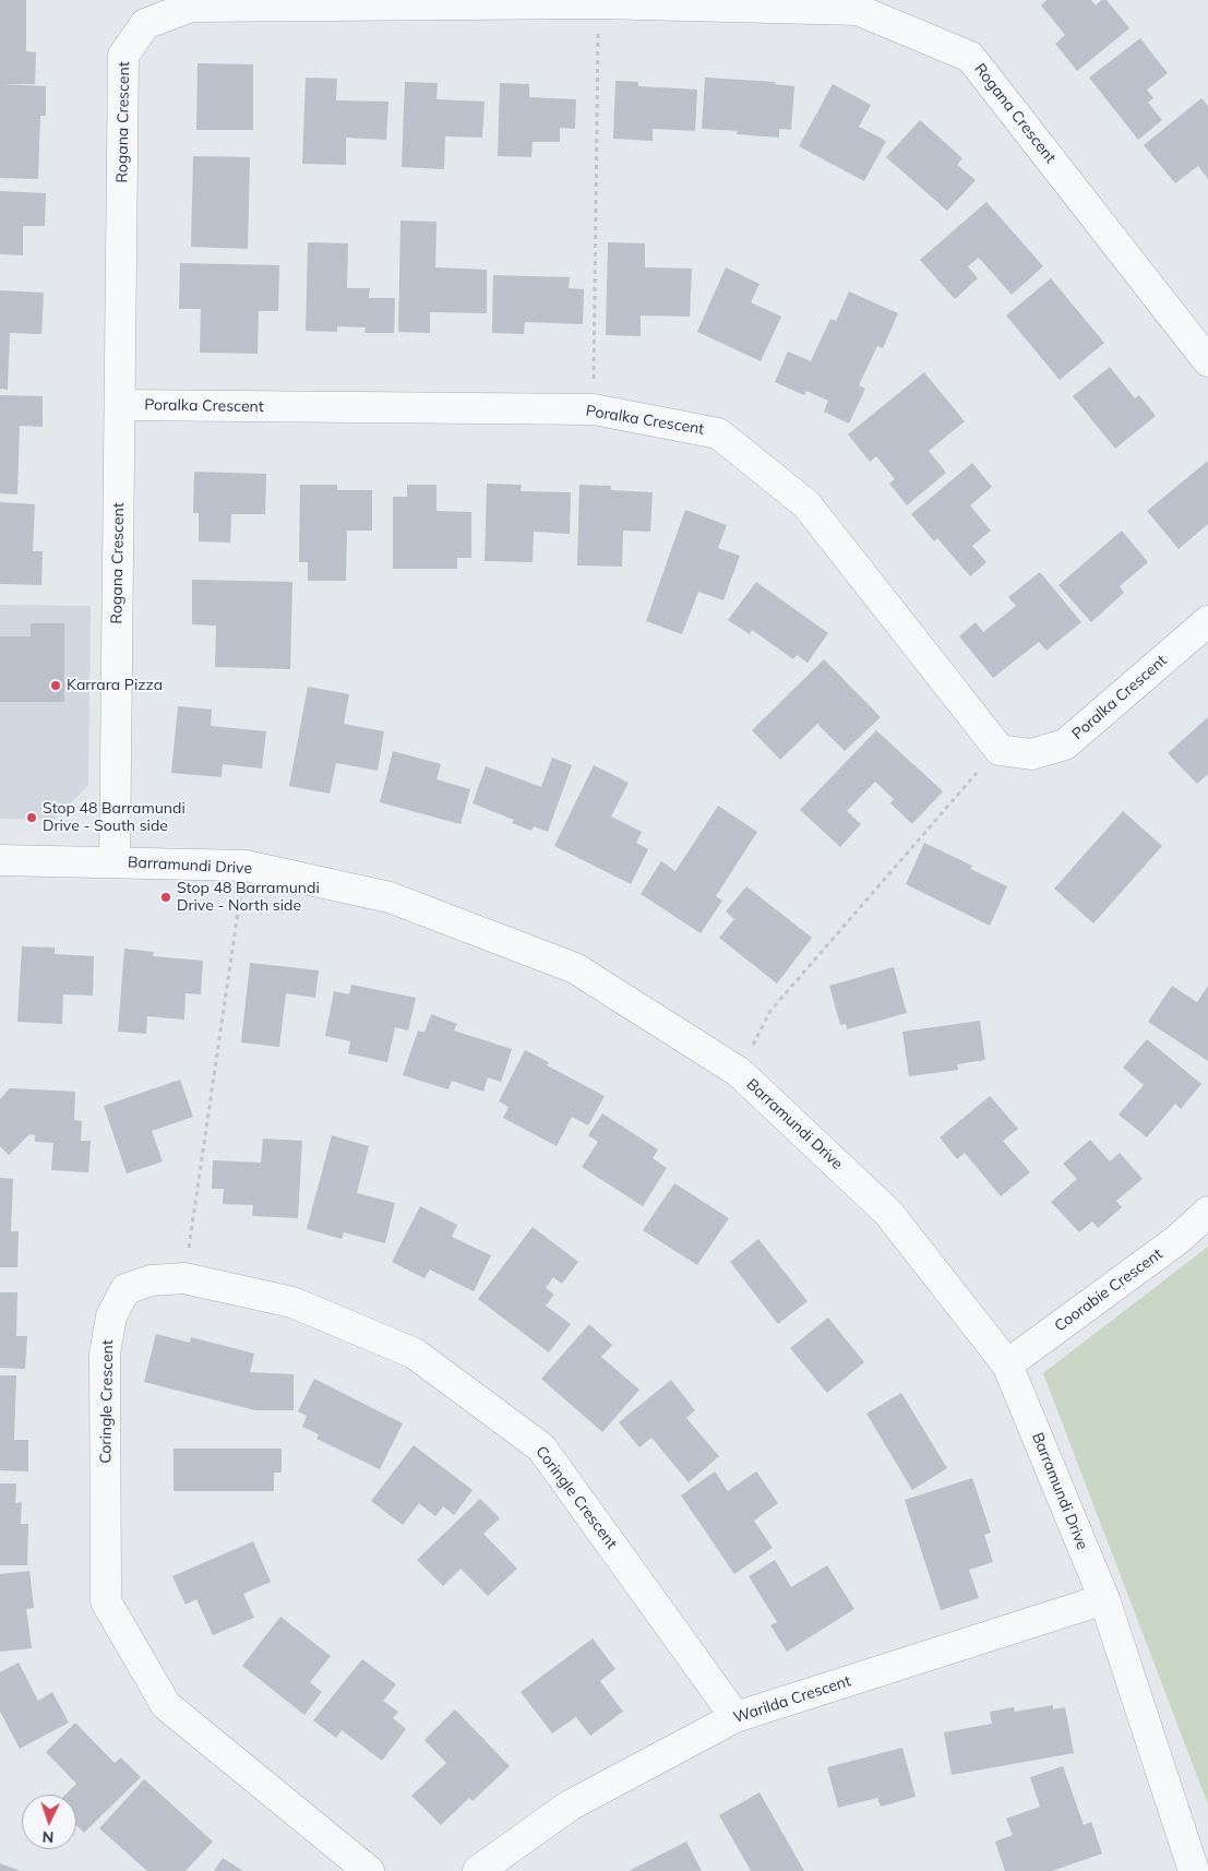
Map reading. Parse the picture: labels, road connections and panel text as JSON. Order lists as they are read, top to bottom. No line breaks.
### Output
{"streets":{"street":["Rogana Crescent","Poralka Crescent","Barramundi Drive","Coorabie Crescent","Coringle Crescent","Warilda Crescent"]},"crossings":[["Rogana Crescent","Poralka Crescent"],["Rogana Crescent","Barramundi Drive"],["Barramundi Drive","Coorabie Crescent"],["Barramundi Drive","Warilda Crescent"],["Coringle Crescent","Warilda Crescent"]],"places":["Karrara Pizza","Stop 48 Barramundi Drive - South side","Stop 48 Barramundi Drive - North side"],"north":"bottom"}
